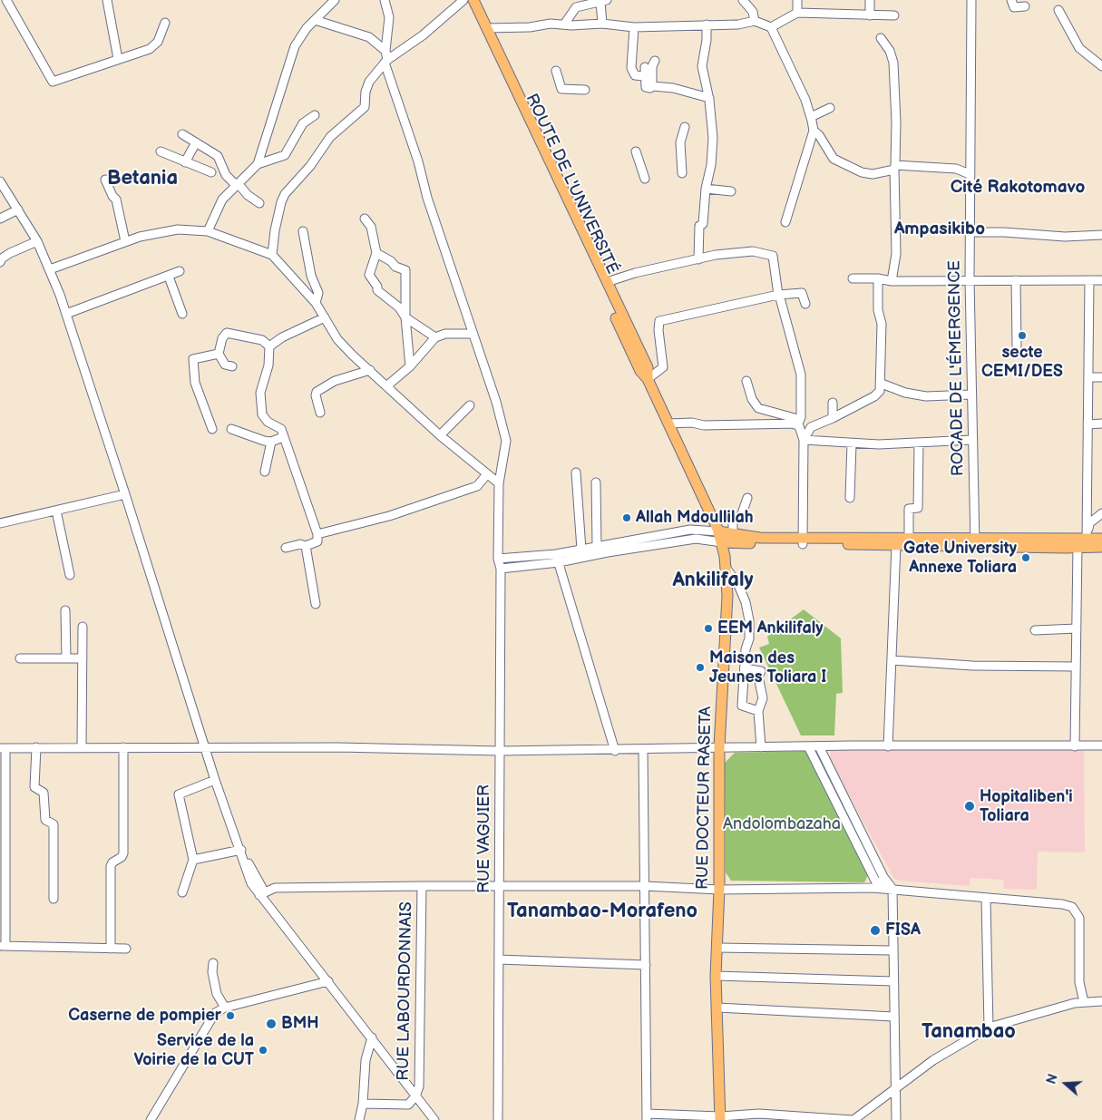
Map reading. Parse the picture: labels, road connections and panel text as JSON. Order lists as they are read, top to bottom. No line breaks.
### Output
{"streets":{"main road":["ROUTE DE L'UNIVERSITÉ","RUE DOCTEUR RASETA"],"street":["ROCADE DE L'ÉMERGENCE","RUE VAGUIER","RUE LABOURDONNAIS"]},"crossings":[["ROUTE DE L'UNIVERSITÉ","RUE DOCTEUR RASETA"]],"districts":["Betania","Cité Rakotomavo","Ampasikibo","Ankilifaly","Tanambao-Morafeno","Tanambao"],"parks":["Andolombazaha"],"places":["secte CEMI/DES","Allah Mdoullilah","Gate University Annexe Toliara","EEM Ankilifaly","Maison des Jeunes Toliara I","Hopitaliben'i Toliara","FISA","Caserne de pompier","BMH","Service de la Voirie de la CUT"],"north":"left"}
